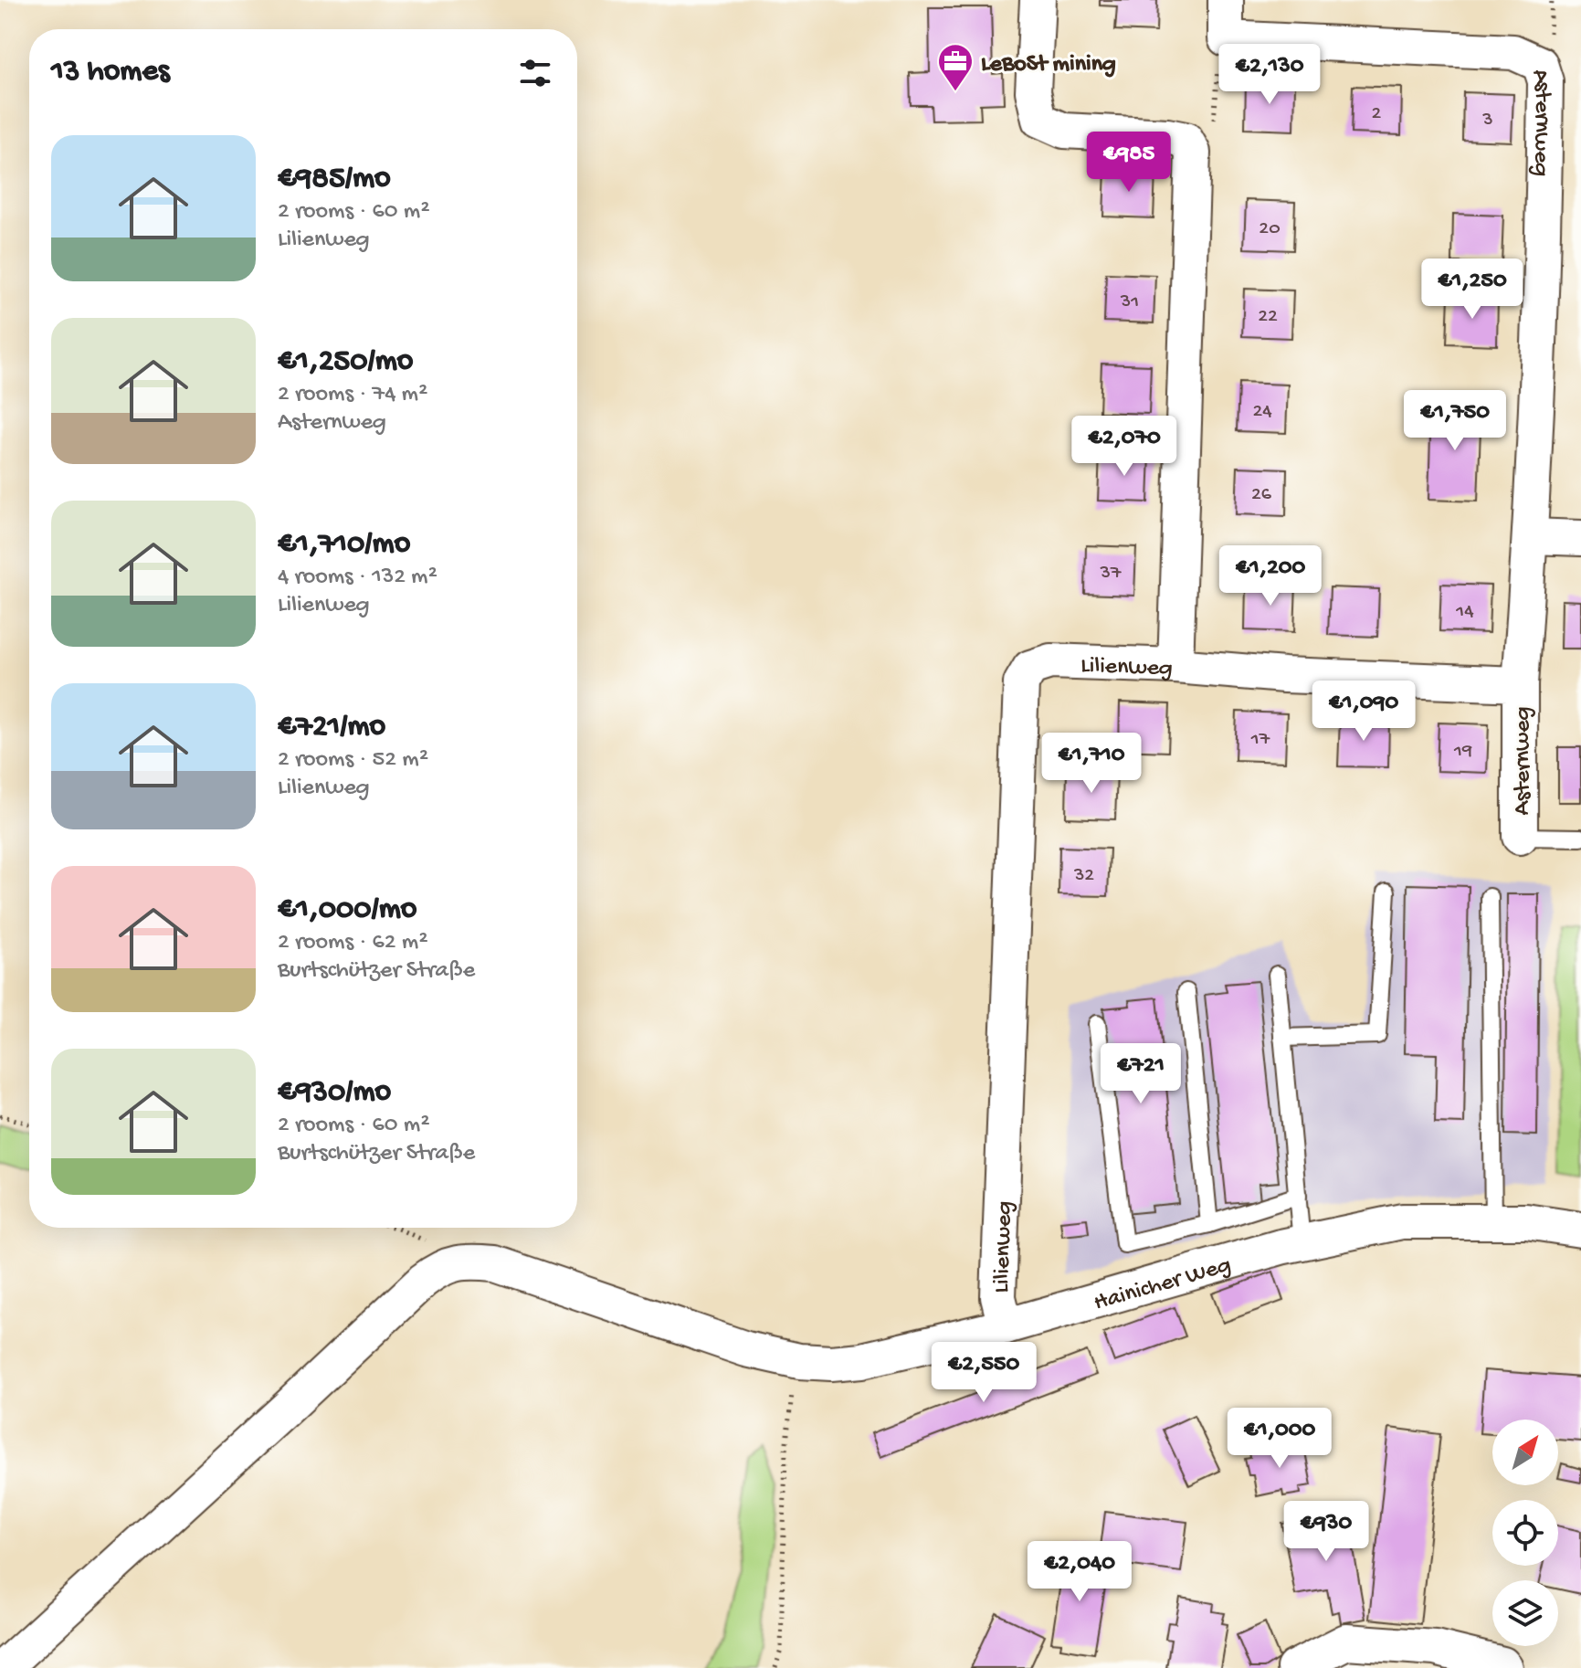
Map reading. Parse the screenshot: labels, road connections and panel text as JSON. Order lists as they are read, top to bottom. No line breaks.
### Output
{"streets":{"street":["Asternweg","Lilienweg","Hainicher Weg"]},"crossings":[["Asternweg","Lilienweg"],["Lilienweg","Hainicher Weg"]],"places":{"office":["LeBoSt mining"]},"house_numbers":["2","3","20","31","22","24","26","37","14","17","19","32"],"north":"top right","page":{"heading":"13 homes","price":["€2,130","€985","€1,250","€1,750","€2,070","€1,200","€1,090","€1,710","€721","€2,550","€1,000","€930","€2,040"],"list":[{"name":"€985/mo","note":"2 rooms · 60 m² · Lilienweg"},{"name":"€1,250/mo","note":"2 rooms · 74 m² · Asternweg"},{"name":"€1,710/mo","note":"4 rooms · 132 m² · Lilienweg"},{"name":"€721/mo","note":"2 rooms · 52 m² · Lilienweg"},{"name":"€1,000/mo","note":"2 rooms · 62 m² · Burtschützer Straße"},{"name":"€930/mo","note":"2 rooms · 60 m² · Burtschützer Straße"}]}}
